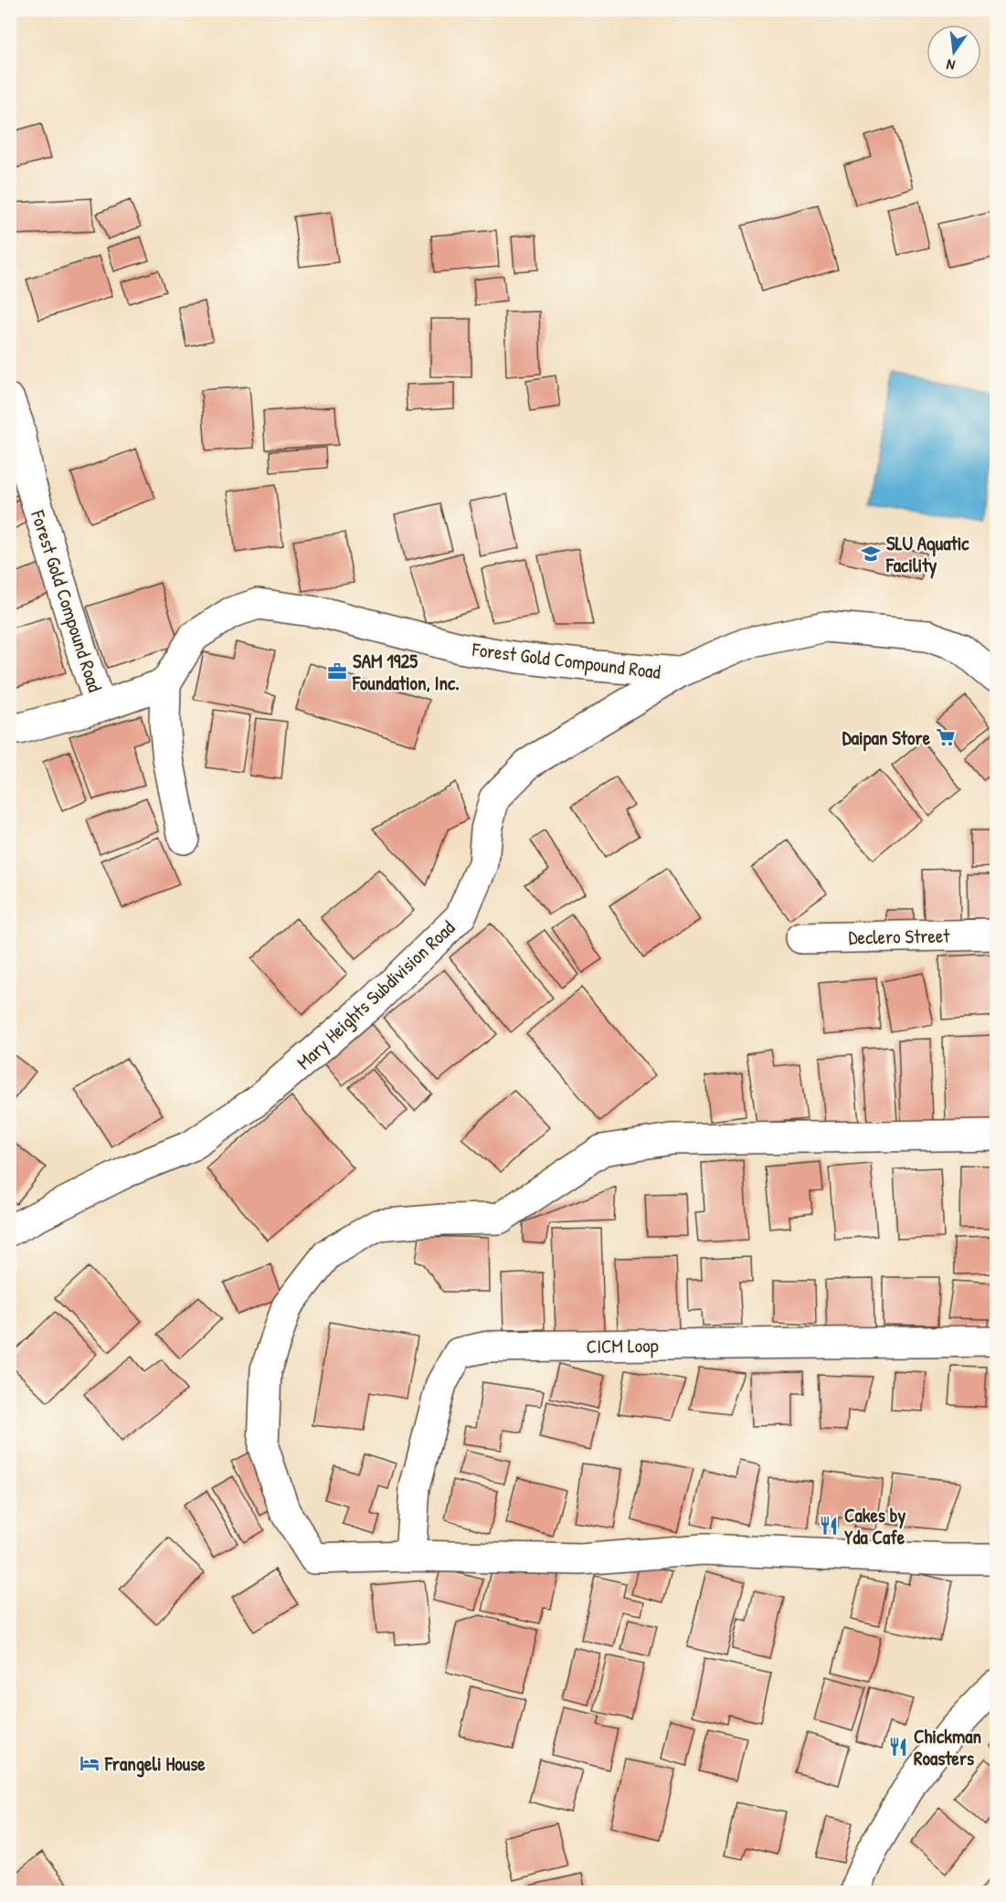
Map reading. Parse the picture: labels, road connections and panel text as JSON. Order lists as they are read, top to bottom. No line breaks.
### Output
{"streets":{"street":["Forest Gold Compound Road","Declero Street","Mary Heights Subdivision Road","CICM Loop"]},"crossings":[["Forest Gold Compound Road","Mary Heights Subdivision Road"]],"places":{"school or university":["SLU Aquatic Facility"],"office":["SAM 1925 Foundation, Inc."],"supermarket":["Daipan Store"],"restaurant":["Cakes by Yda Cafe","Chickman Roasters"],"hotel":["Frangeli House"]},"north":"bottom"}
